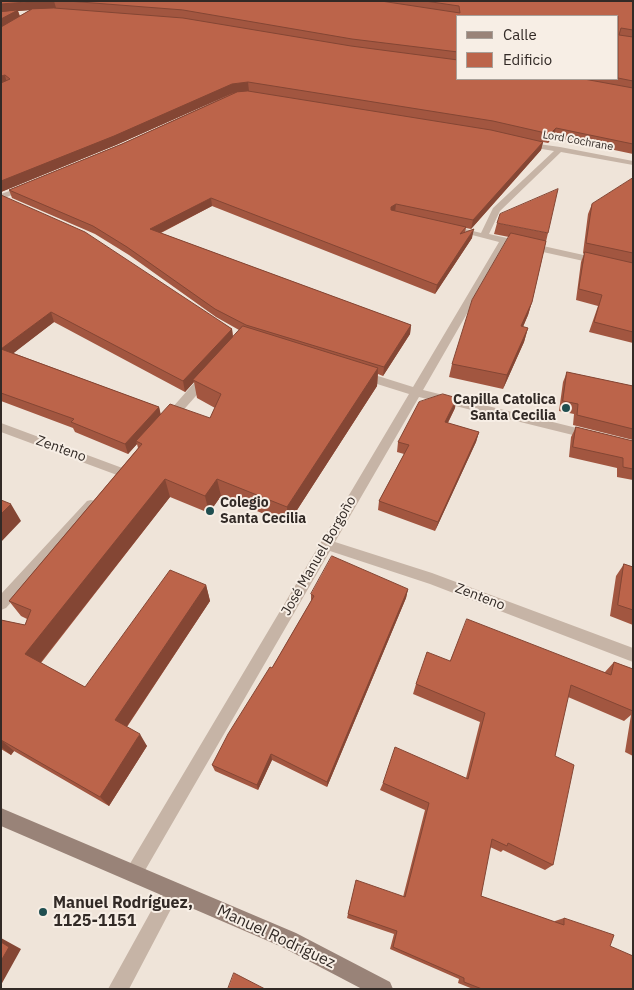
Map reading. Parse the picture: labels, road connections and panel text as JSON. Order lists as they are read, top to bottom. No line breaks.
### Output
{"streets":{"main road":["Manuel Rodríguez"],"street":["Lord Cochrane","Zenteno","José Manuel Borgoño"]},"crossings":[["Zenteno","José Manuel Borgoño"],["José Manuel Borgoño","Manuel Rodríguez"]],"places":["Capilla Catolica Santa Cecilia","Colegio Santa Cecilia","Manuel Rodríguez, 1125-1151"],"legend":["Calle","Edificio"]}
